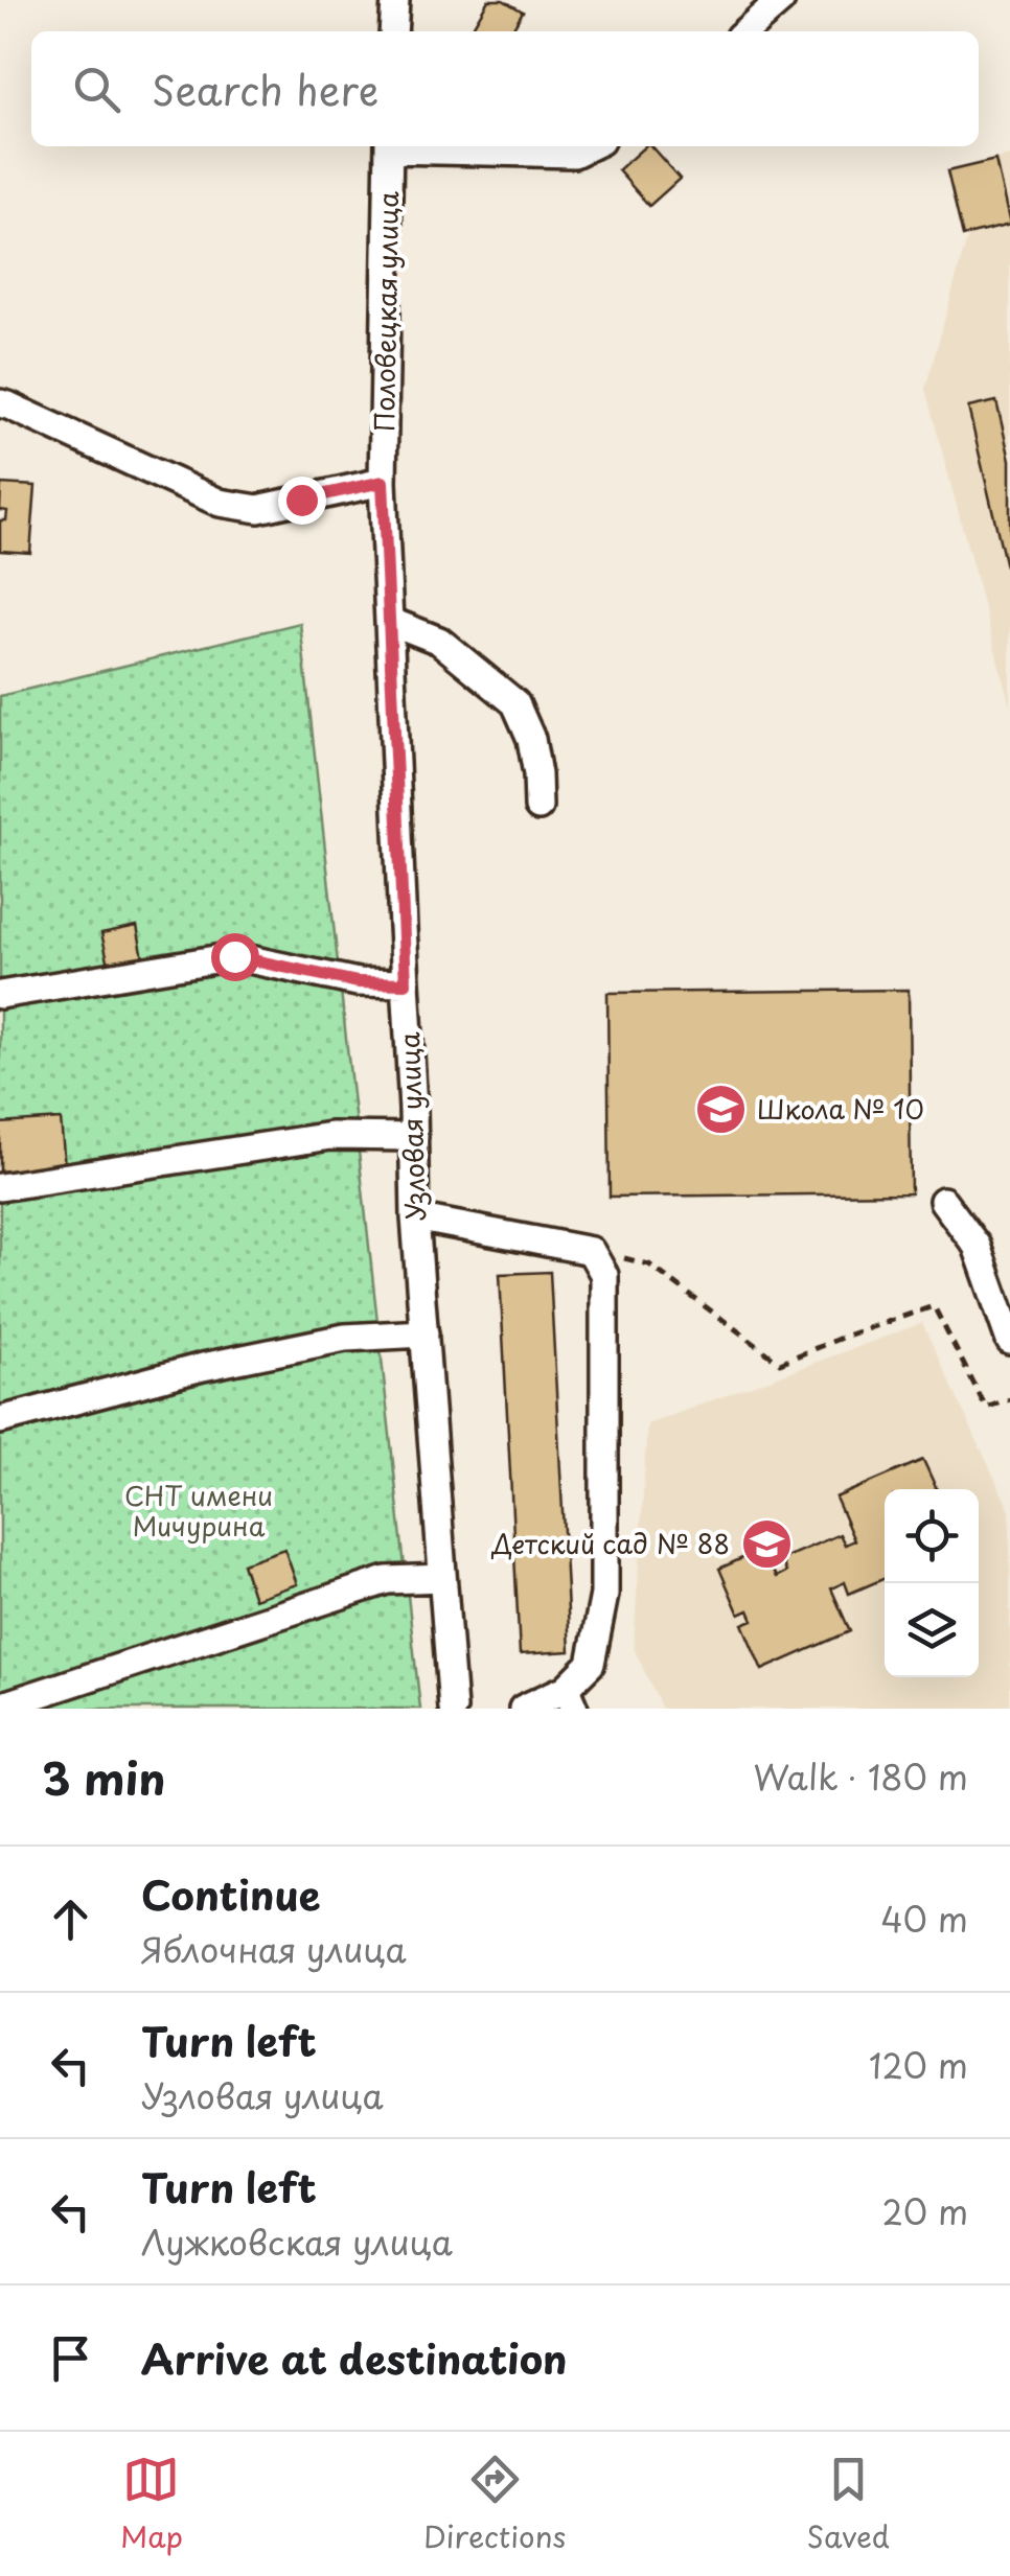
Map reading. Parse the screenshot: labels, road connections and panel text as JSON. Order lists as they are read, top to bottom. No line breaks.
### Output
{"streets":{"street":["Половецкая улица","Узловая улица"]},"crossings":[["Половецкая улица","Узловая улица"]],"parks":["СНТ имени Мичурина"],"places":{"school or university":["Школа № 10","Детский сад № 88"]},"page":{"search":"Search here","heading":["3 min","Walk · 180 m"],"list":[["Continue","Яблочная улица","40 m"],["Turn left","Узловая улица","120 m"],["Turn left","Лужковская улица","20 m"],"Arrive at destination"],"nav":["Map","Directions","Saved"]}}
